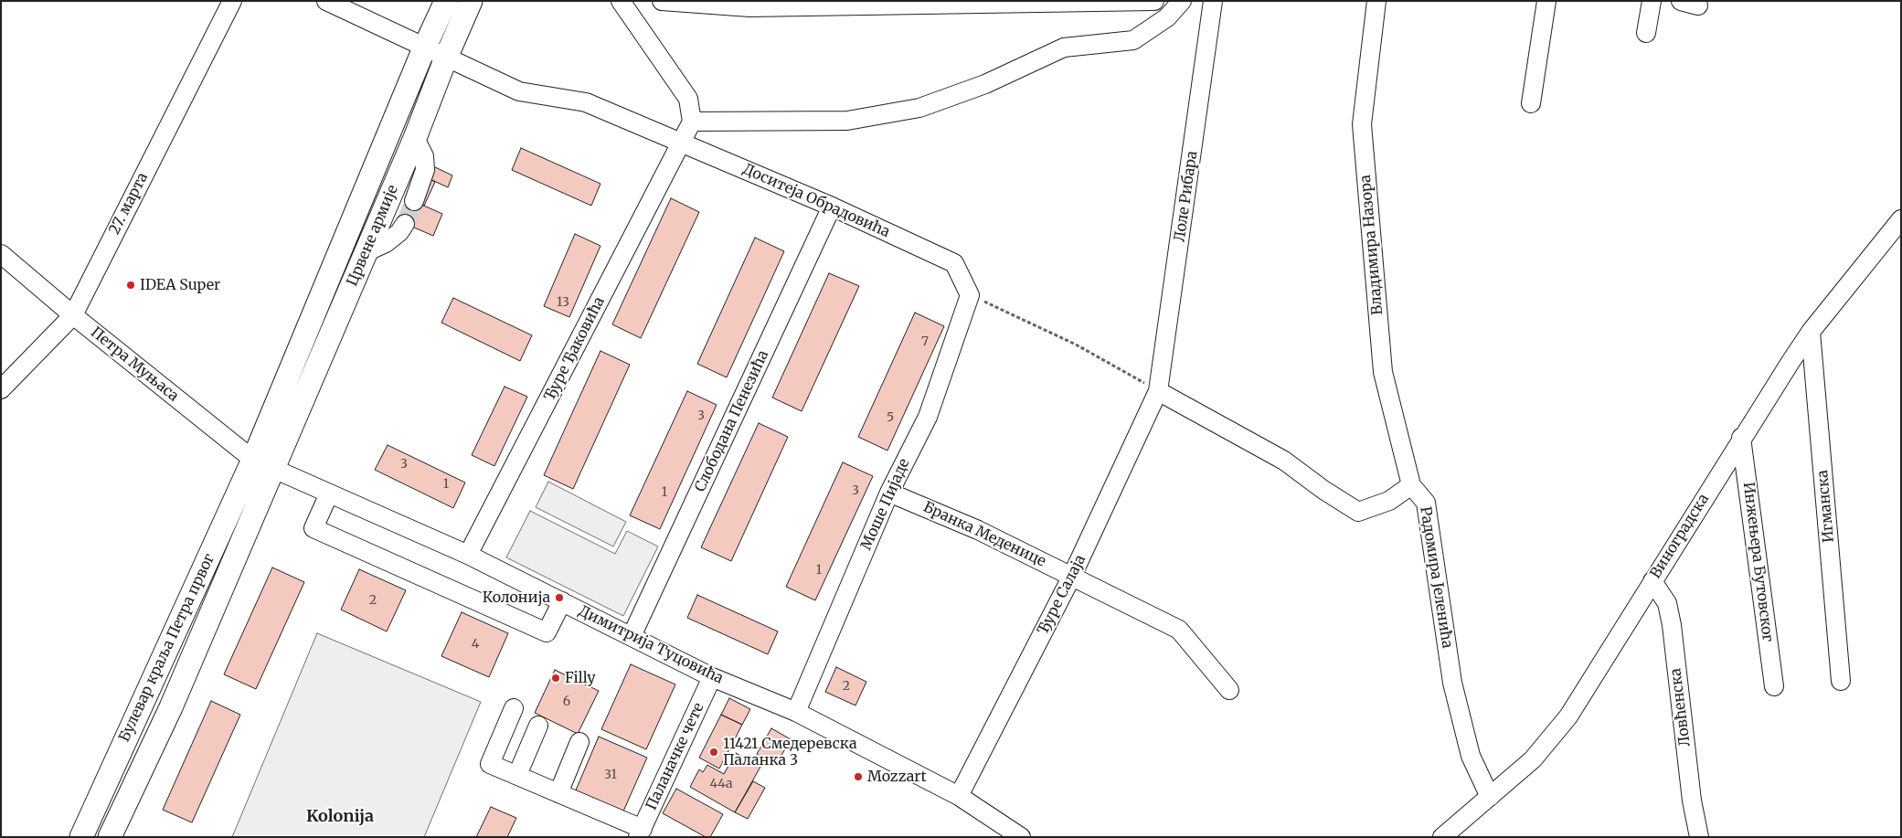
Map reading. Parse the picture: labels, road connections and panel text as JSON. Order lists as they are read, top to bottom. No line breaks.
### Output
{"streets":{"main road":["Црвене армије","Булевар краља Петра првог"],"street":["Лоле Рибара","Доситеја Обрадовића","27. марта","Владимира Назора","Ђуре Ђаковића","Петра Муњаса","Слободана Пенезића","Моше Пијаде","Игманска","Бранка Меденице","Виноградска","Инжењера Бутовског","Радомира Јеленића","Ђуре Салаја","Димитрија Туцовића","Ловћенска","Паланачке чете"]},"crossings":[["Лоле Рибара","Радомира Јеленића"],["Лоле Рибара","Ђуре Салаја"],["Доситеја Обрадовића","Црвене армије"],["Доситеја Обрадовића","Ђуре Ђаковића"],["Доситеја Обрадовића","Слободана Пенезића"],["Доситеја Обрадовића","Моше Пијаде"],["27. марта","Петра Муњаса"],["Црвене армије","Петра Муњаса"],["Црвене армије","Димитрија Туцовића"],["Црвене армије","Булевар краља Петра првог"],["Владимира Назора","Радомира Јеленића"],["Ђуре Ђаковића","Димитрија Туцовића"],["Петра Муњаса","Димитрија Туцовића"],["Петра Муњаса","Булевар краља Петра првог"],["Слободана Пенезића","Димитрија Туцовића"],["Моше Пијаде","Бранка Меденице"],["Моше Пијаде","Димитрија Туцовића"],["Игманска","Виноградска"],["Бранка Меденице","Ђуре Салаја"],["Виноградска","Инжењера Бутовског"],["Виноградска","Радомира Јеленића"],["Виноградска","Ловћенска"],["Радомира Јеленића","Ђуре Салаја"],["Ђуре Салаја","Димитрија Туцовића"],["Димитрија Туцовића","Булевар краља Петра првог"],["Димитрија Туцовића","Паланачке чете"]],"districts":["Kolonija"],"places":["IDEA Super","Колонија","Filly","11421 Смедеревска Паланка 3","Mozzart"],"house_numbers":["13","7","3","5","3","1","3","1","1","2","4","2","6","31","44a"]}
